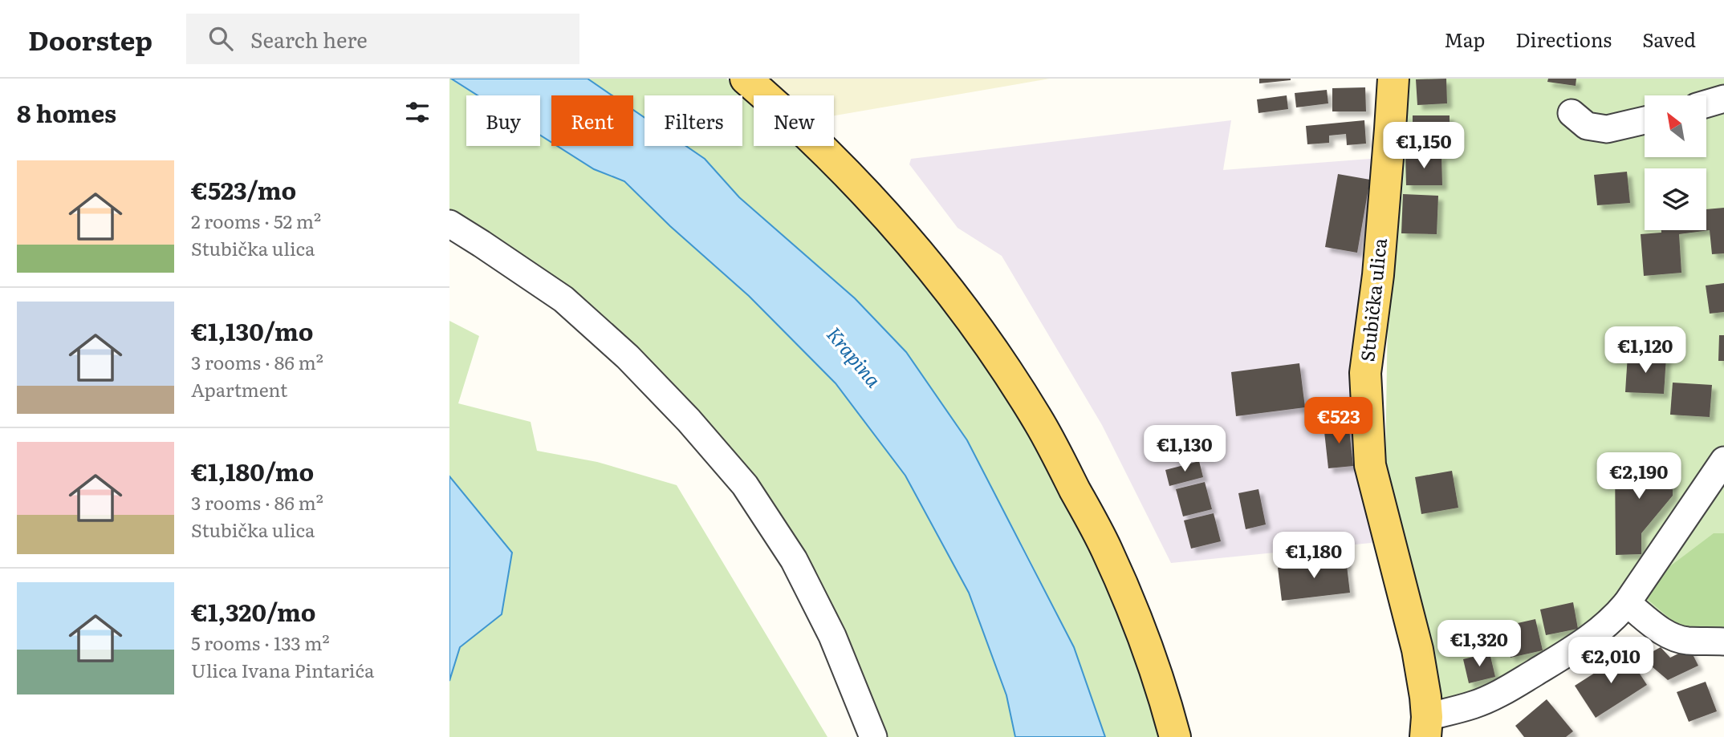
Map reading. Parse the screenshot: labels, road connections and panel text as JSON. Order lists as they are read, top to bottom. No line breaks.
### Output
{"streets":{"main road":["Stubička ulica"]},"water":["Krapina"],"north":"top left","page":{"header":"Doorstep","search":"Search here","nav":["Map","Directions","Saved"],"heading":"8 homes","chip":["Buy","Rent","Filters","New"],"price":["€1,150","€1,120","€523","€1,130","€2,190","€1,180","€1,320","€2,010"],"list":[{"name":"€523/mo","note":"2 rooms · 52 m² · Stubička ulica"},{"name":"€1,130/mo","note":"3 rooms · 86 m² · Apartment"},{"name":"€1,180/mo","note":"3 rooms · 86 m² · Stubička ulica"},{"name":"€1,320/mo","note":"5 rooms · 133 m² · Ulica Ivana Pintarića"}]}}
